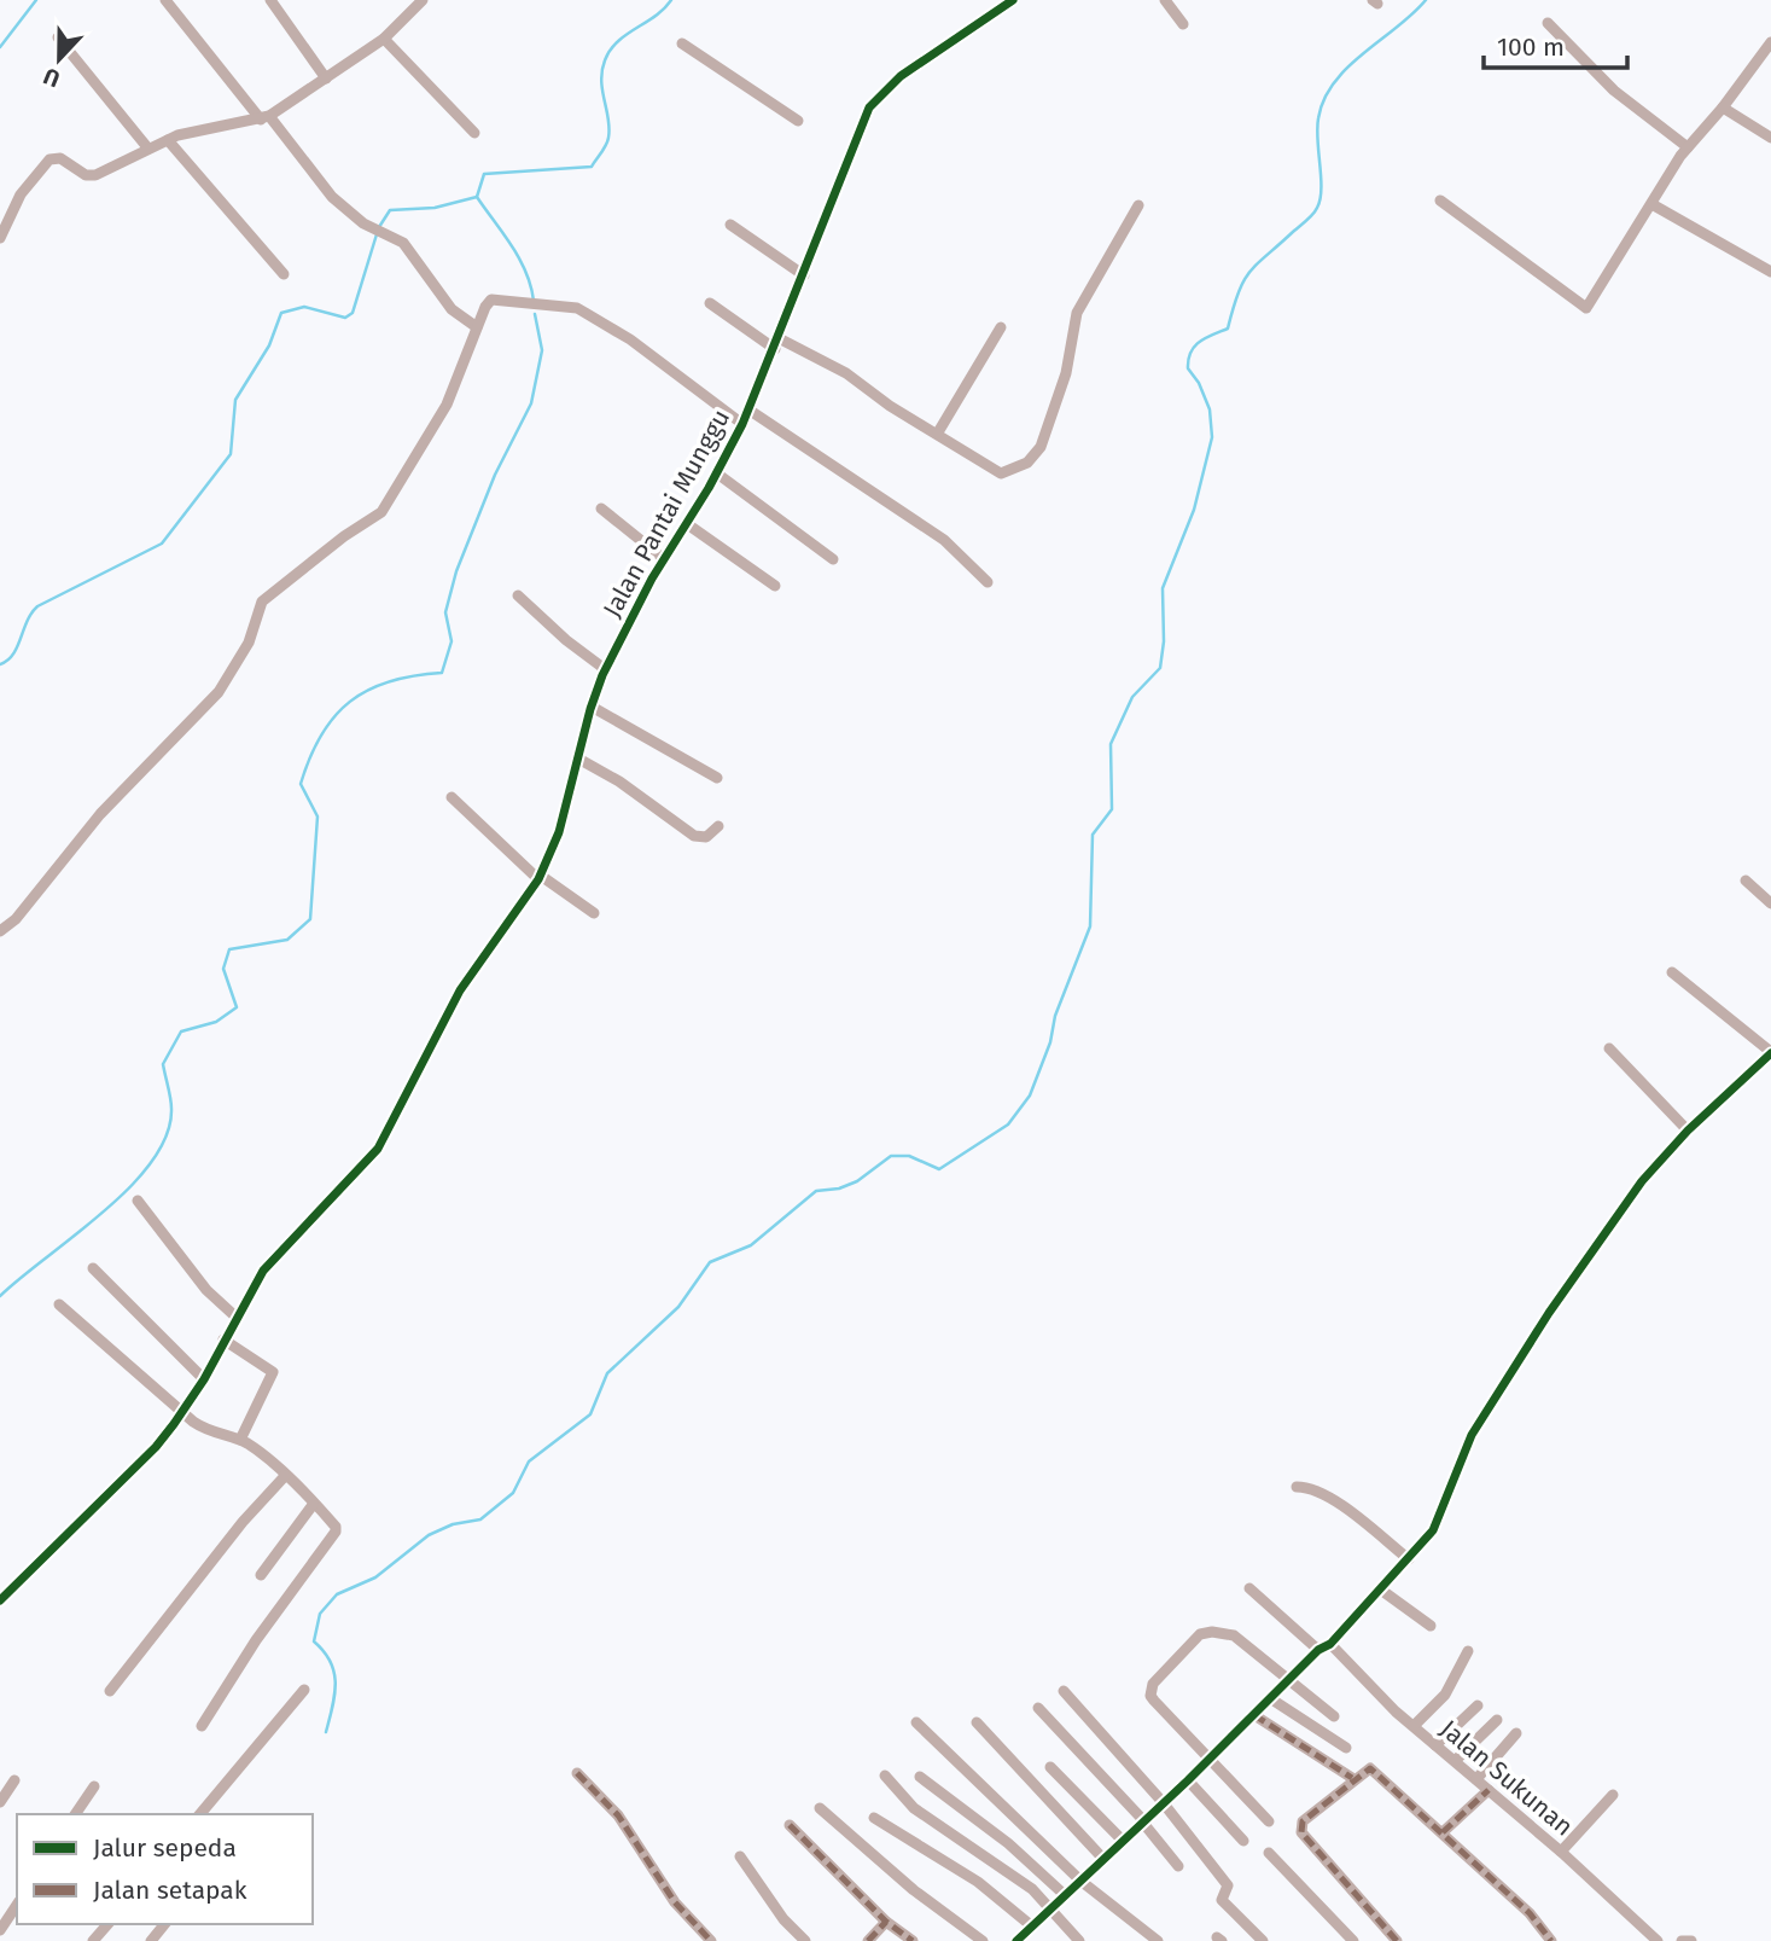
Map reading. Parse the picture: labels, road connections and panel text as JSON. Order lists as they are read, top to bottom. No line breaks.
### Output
{"streets":{"street":["Jalan Pantai Munggu","Jalan Sukunan"]},"legend":["Jalur sepeda","Jalan setapak"],"scale_bar":"100 m","north":"bottom"}
